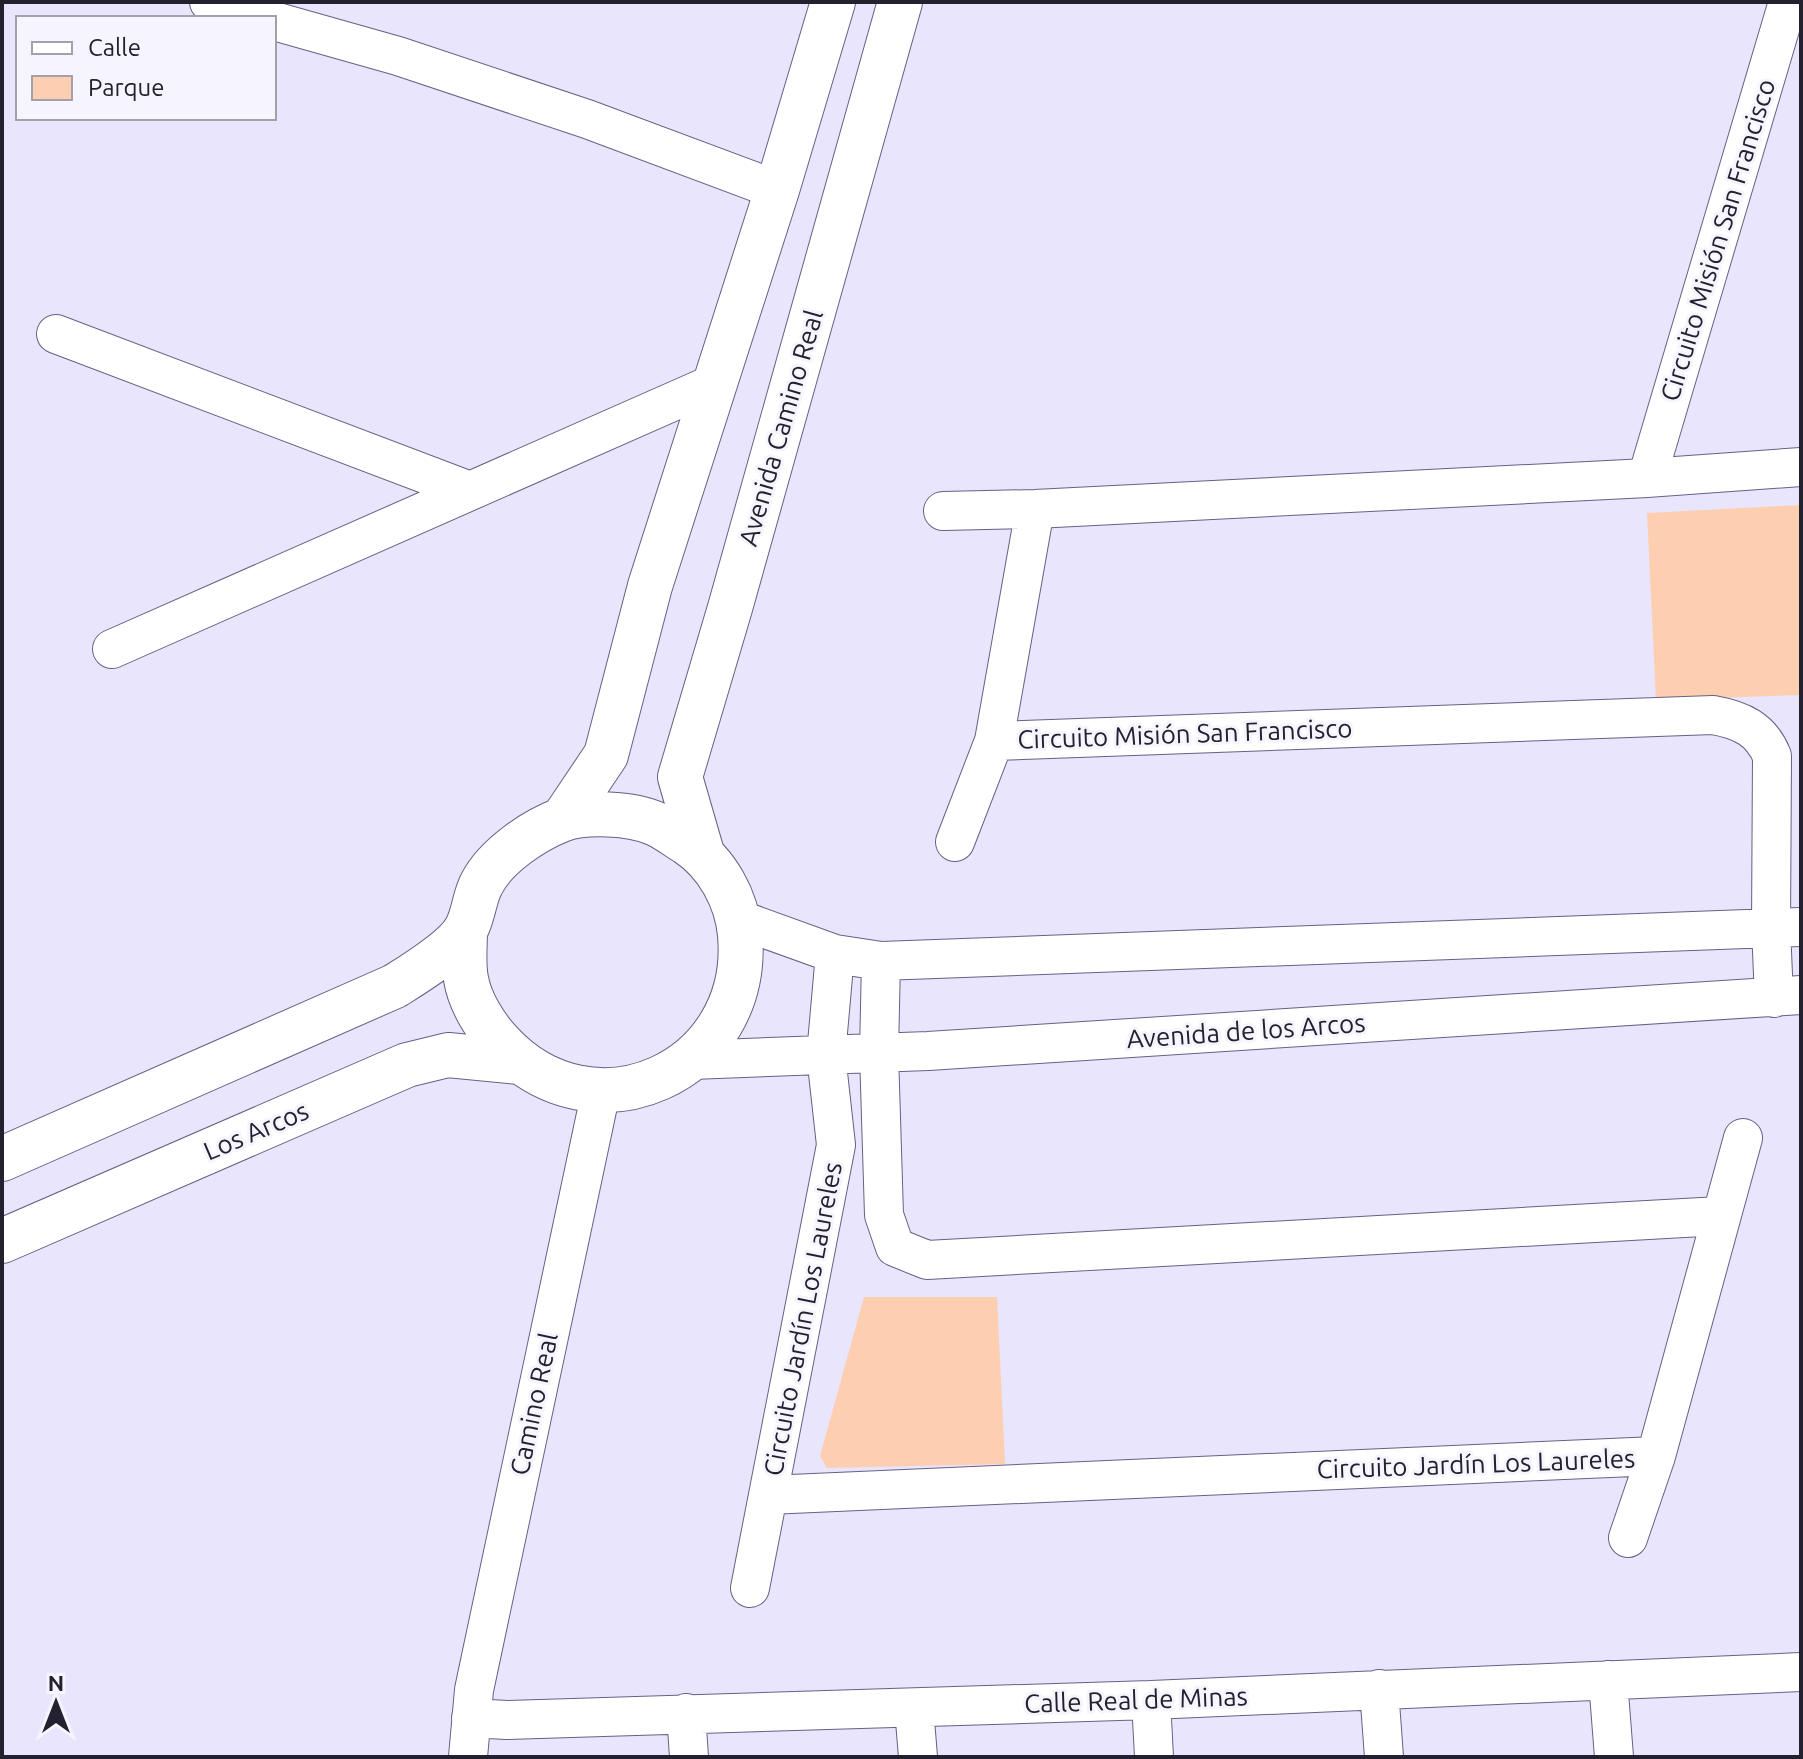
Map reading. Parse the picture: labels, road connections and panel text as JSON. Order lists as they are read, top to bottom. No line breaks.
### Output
{"streets":{"main road":["Avenida Camino Real","Los Arcos"],"street":["Circuito Misión San Francisco","Avenida de los Arcos","Circuito Jardín Los Laureles","Camino Real","Calle Real de Minas"]},"crossings":[["Circuito Misión San Francisco","Avenida de los Arcos"],["Avenida Camino Real","Avenida de los Arcos"],["Avenida Camino Real","Los Arcos"],["Avenida Camino Real","Camino Real"],["Avenida de los Arcos","Los Arcos"],["Avenida de los Arcos","Circuito Jardín Los Laureles"],["Avenida de los Arcos","Camino Real"],["Los Arcos","Camino Real"],["Camino Real","Calle Real de Minas"]],"legend":["Calle","Parque"],"north":"top"}
